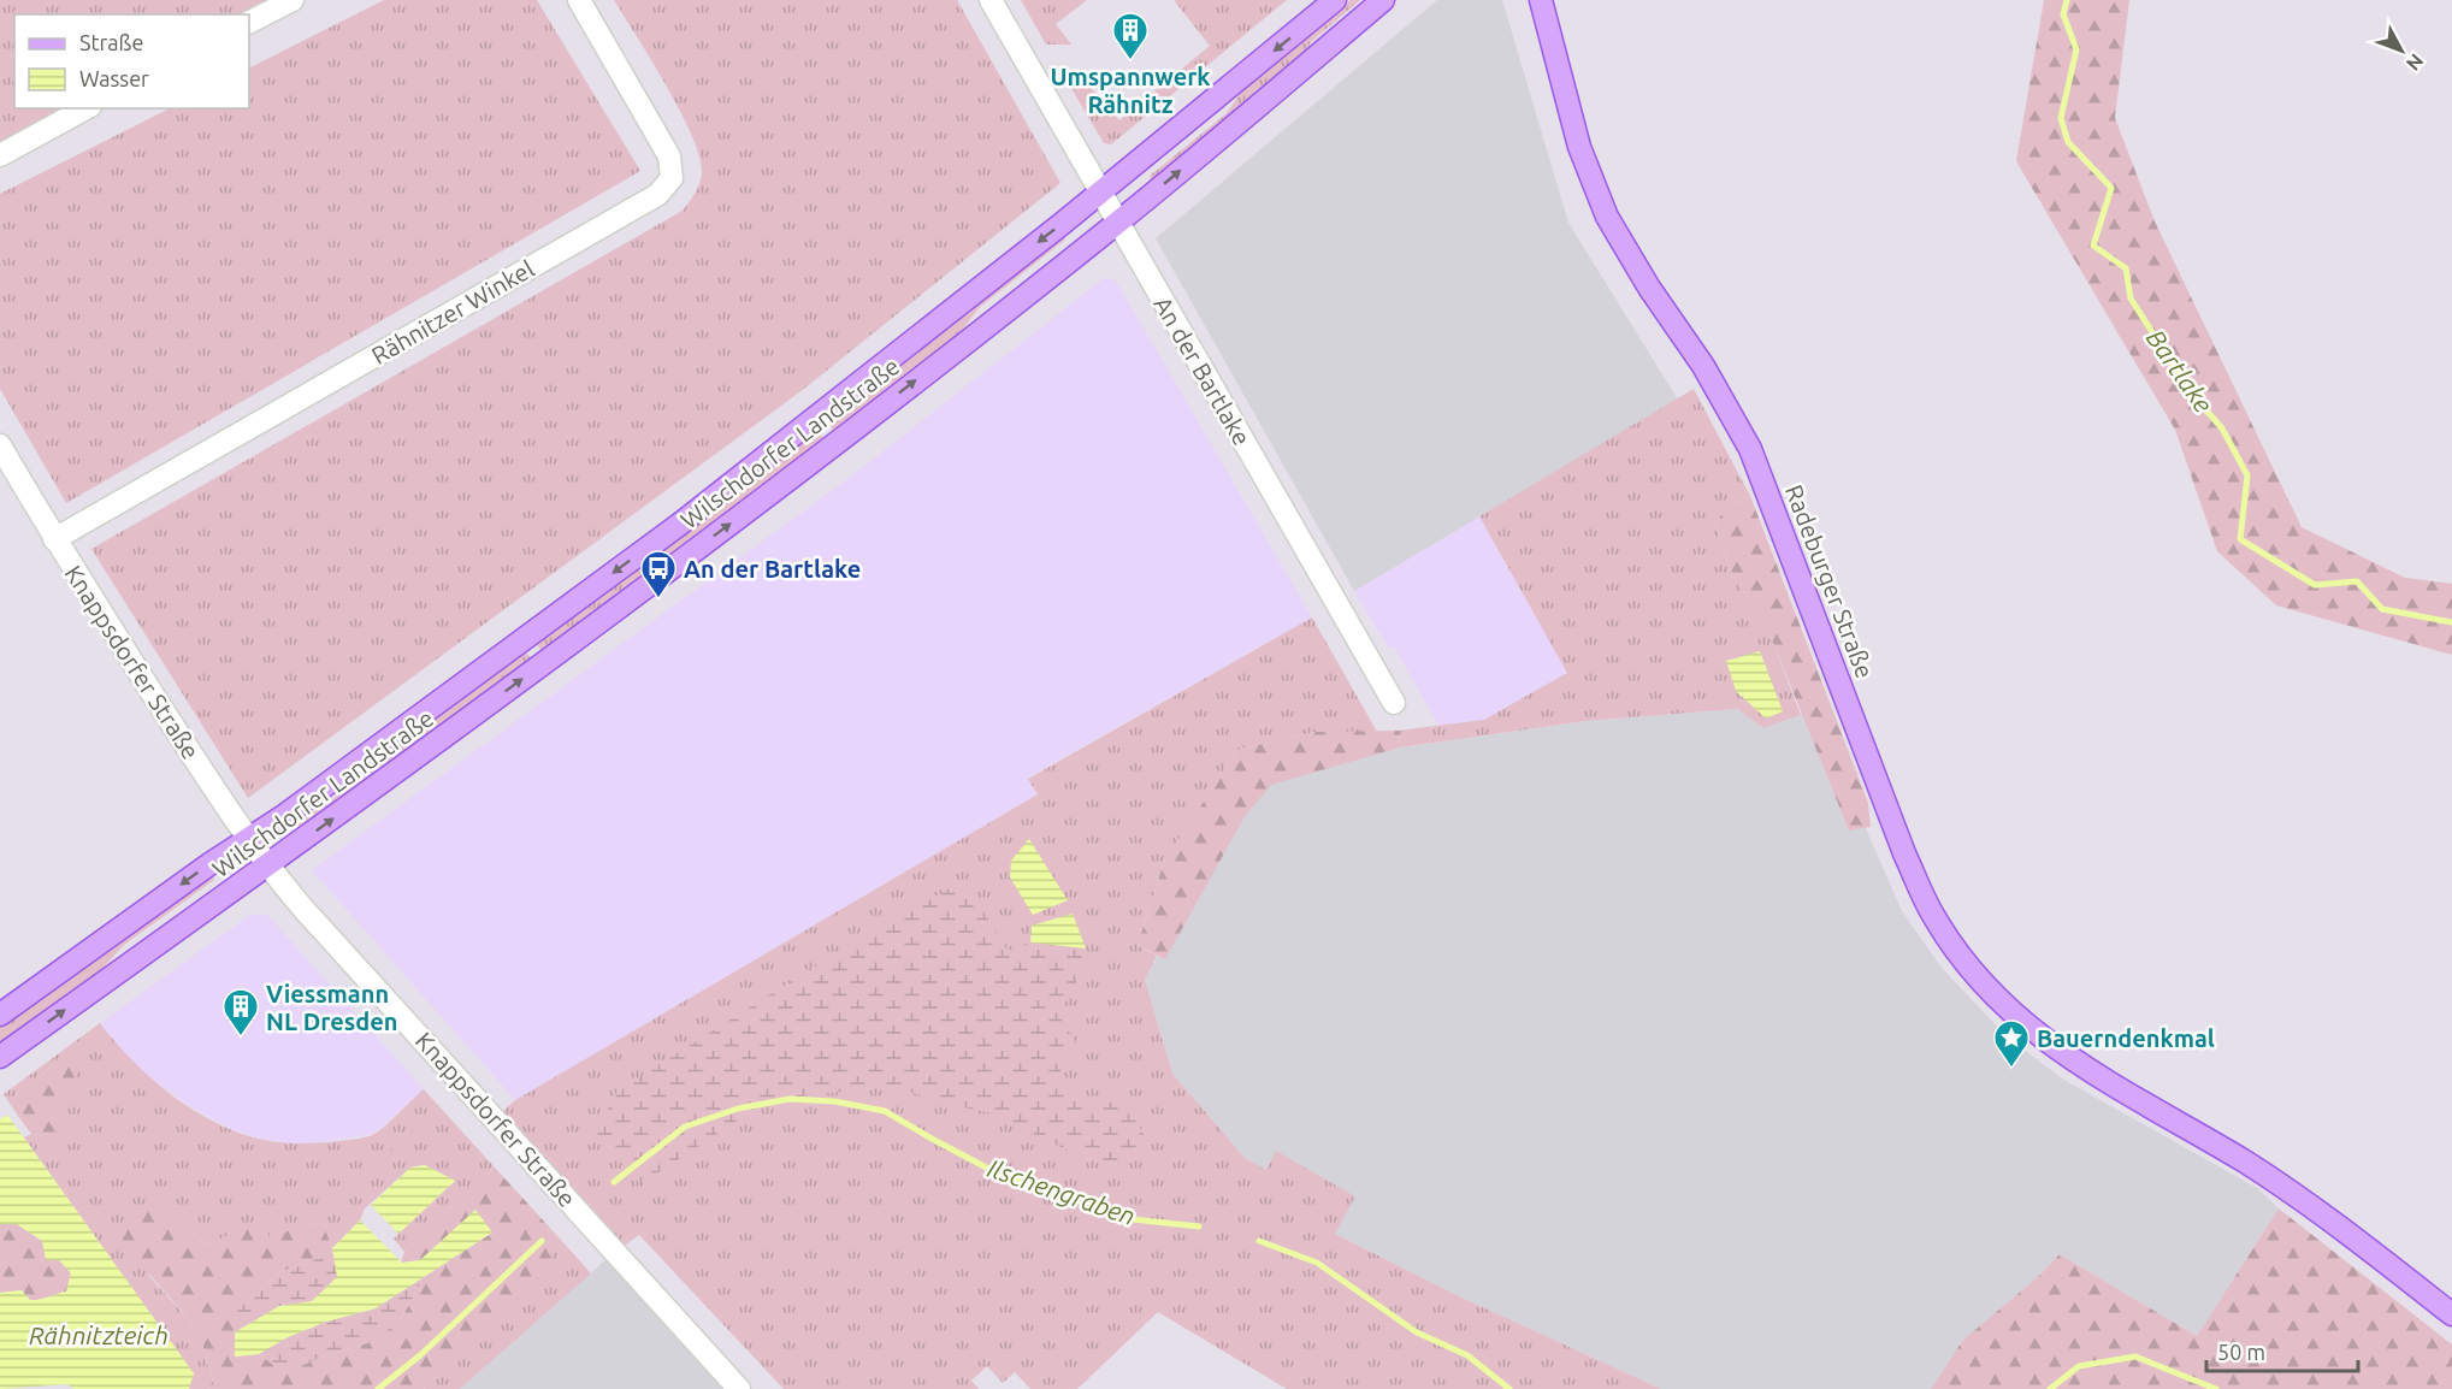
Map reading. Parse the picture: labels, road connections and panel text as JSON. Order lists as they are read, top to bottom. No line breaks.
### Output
{"streets":{"main road":["Wilschdorfer Landstraße","Radeburger Straße"],"street":["Rähnitzer Winkel","An der Bartlake","Knappsdorfer Straße"]},"crossings":[["Rähnitzer Winkel","Knappsdorfer Straße"],["An der Bartlake","Wilschdorfer Landstraße"],["Wilschdorfer Landstraße","Knappsdorfer Straße"]],"water":["Bartlake","Ilschengraben","Rähnitzteich"],"places":{"building":["Umspannwerk Rähnitz","Viessmann NL Dresden"],"bus stop":["An der Bartlake"],"place":["Bauerndenkmal"]},"legend":["Straße","Wasser"],"scale_bar":"50 m","north":"bottom right"}
